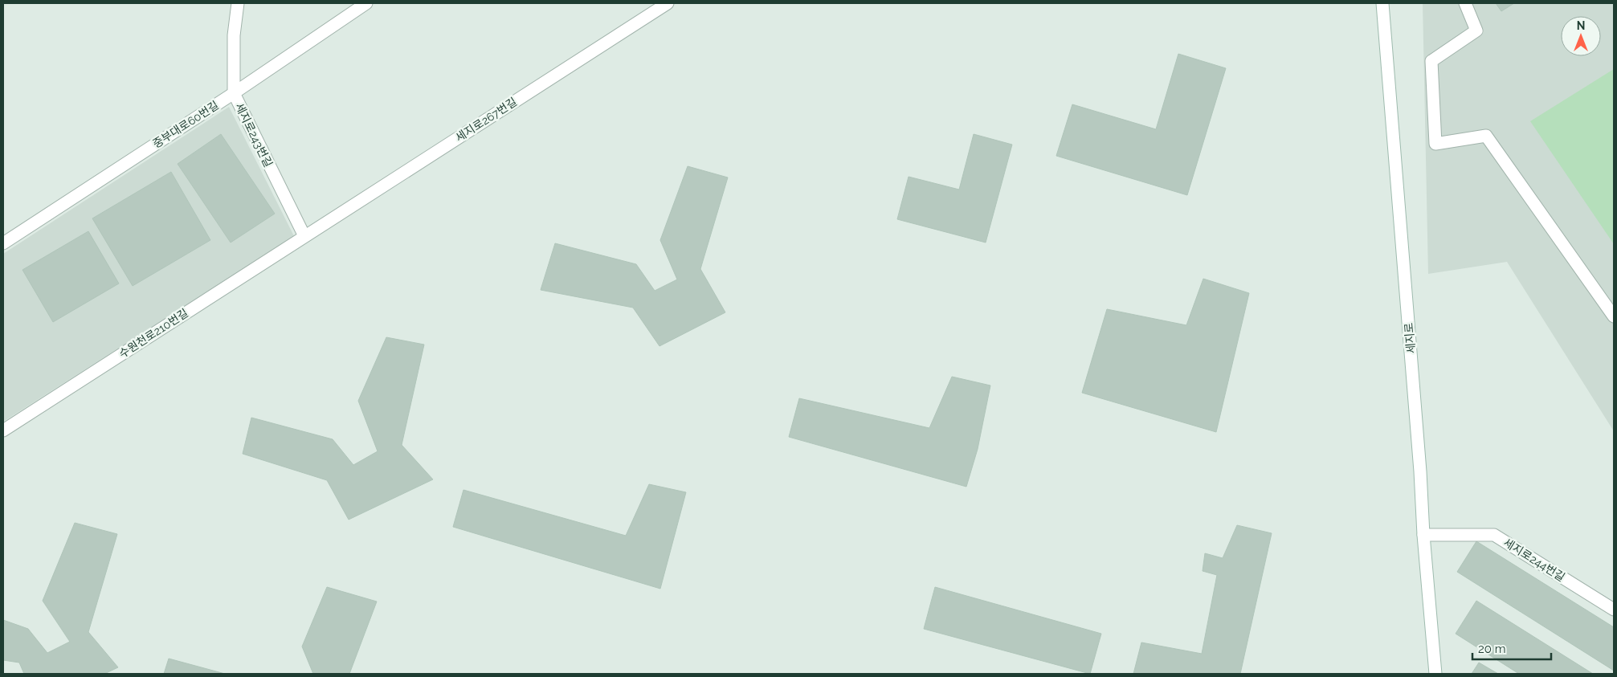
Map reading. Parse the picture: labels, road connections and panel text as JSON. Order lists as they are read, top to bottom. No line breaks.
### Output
{"streets":{"street":["세지로267번길","중부대로60번길","세지로243번길","수원천로210번길","세지로","세지로244번길"]},"crossings":[["세지로267번길","세지로243번길"],["세지로267번길","수원천로210번길"],["중부대로60번길","세지로243번길"],["세지로243번길","수원천로210번길"],["세지로","세지로244번길"]],"scale_bar":"20 m","north":"top"}
